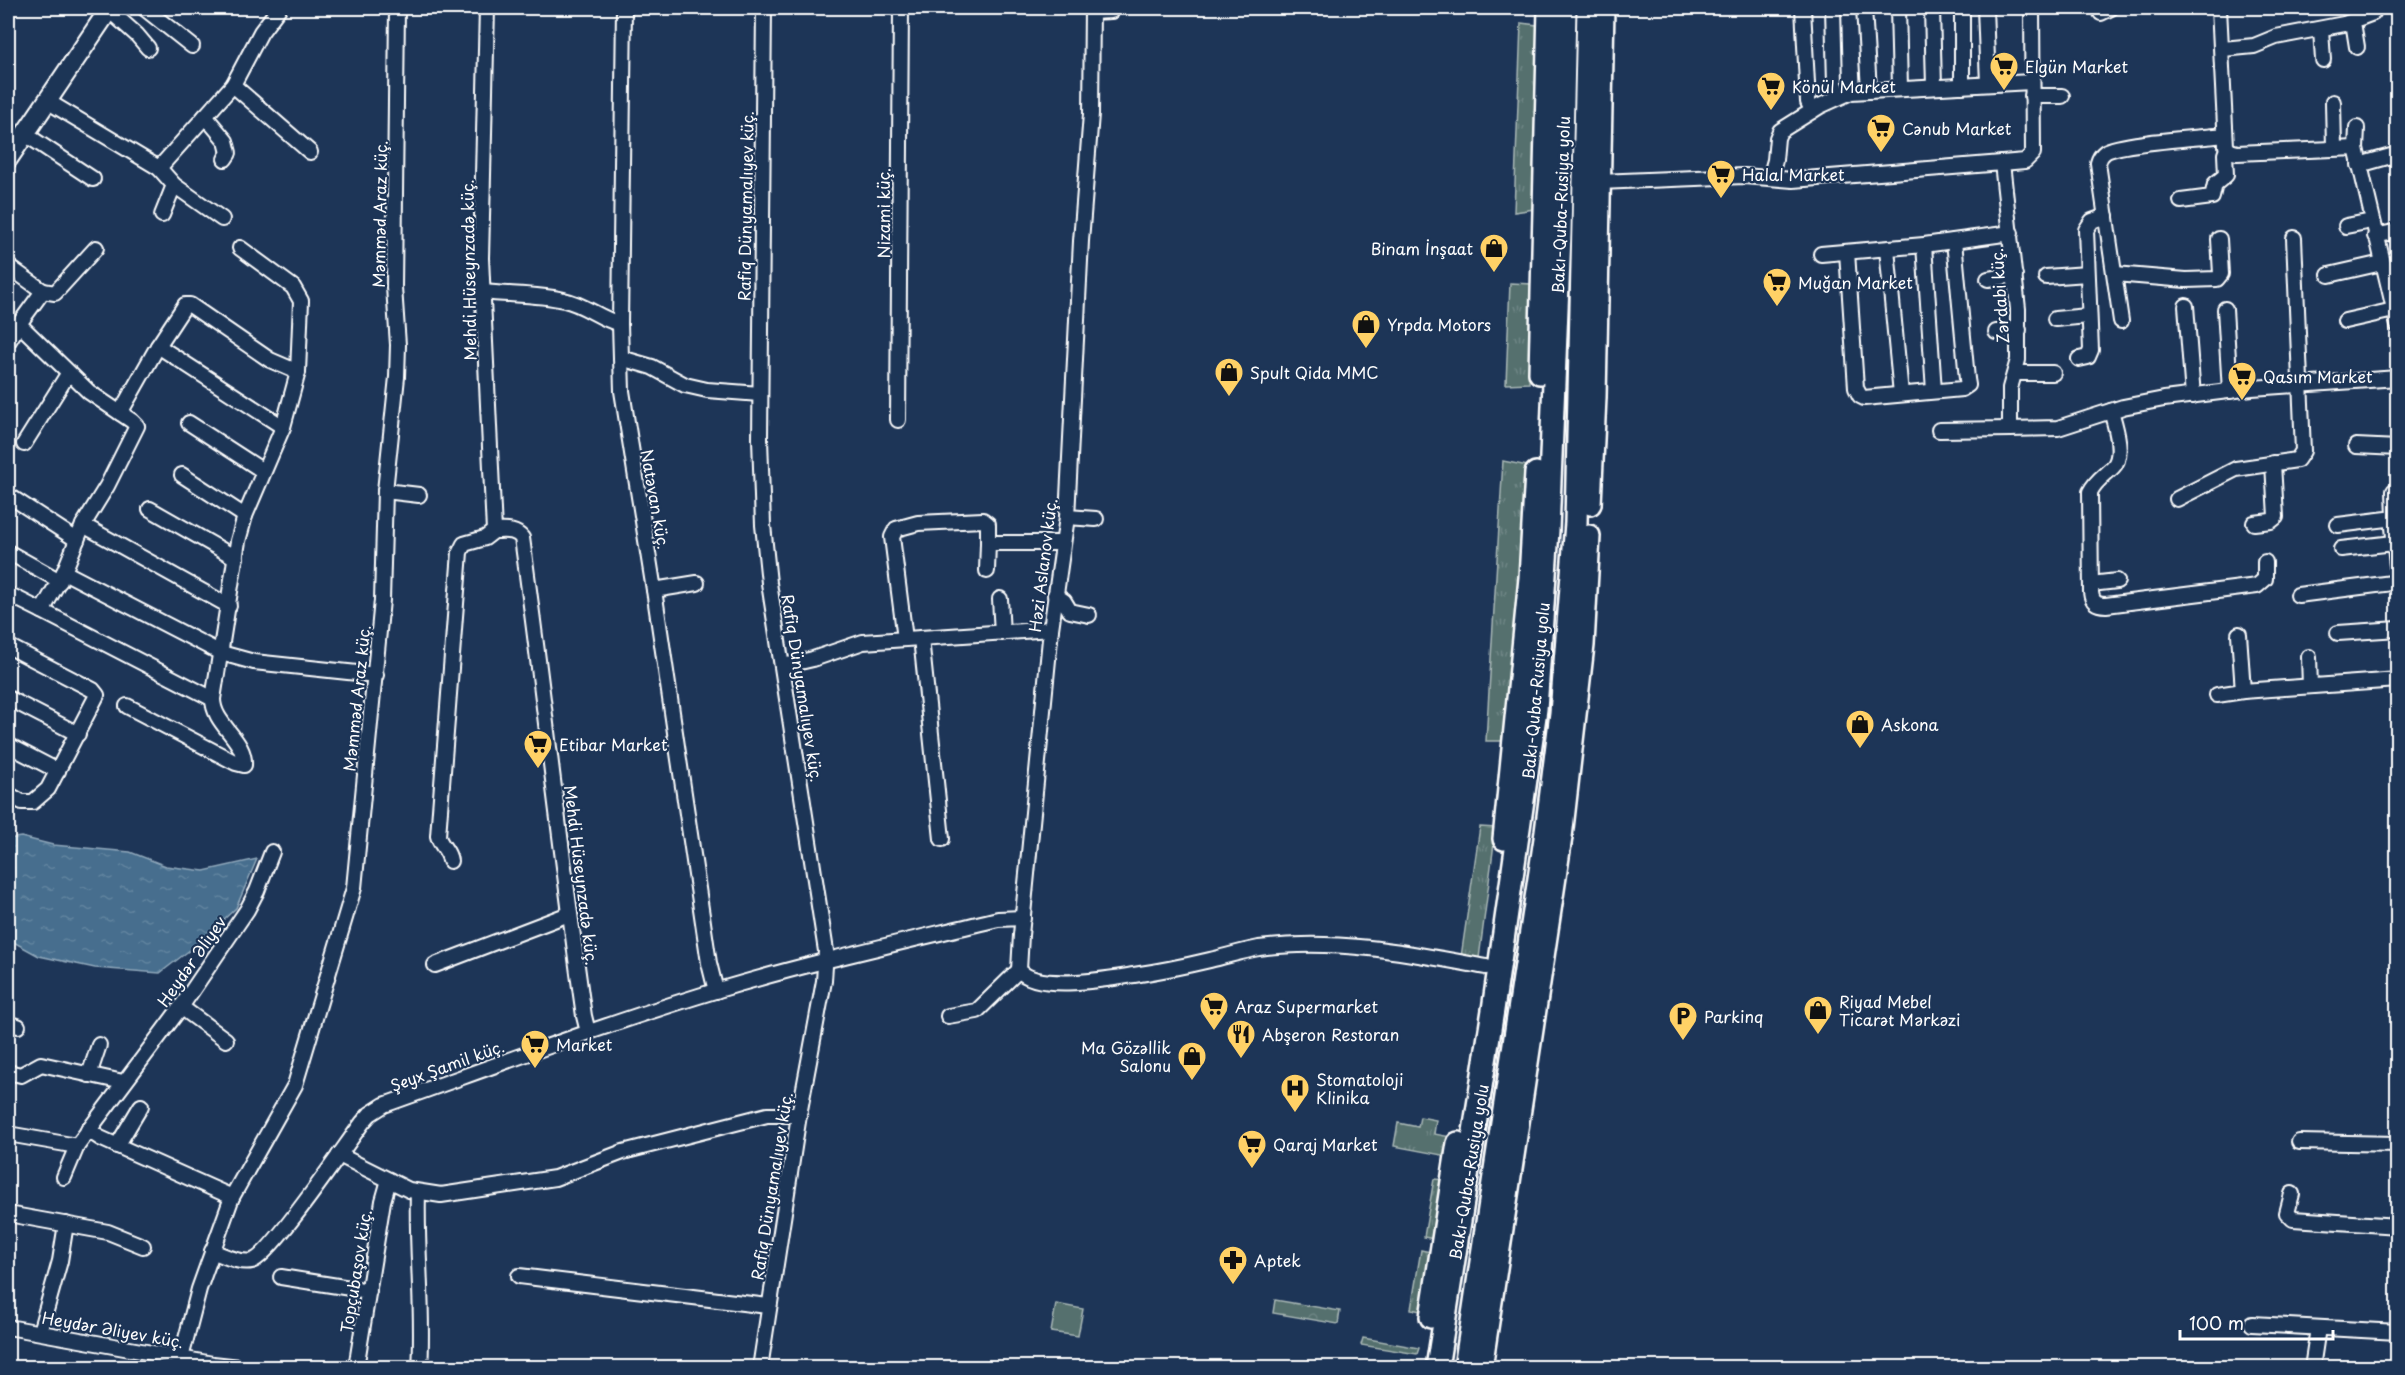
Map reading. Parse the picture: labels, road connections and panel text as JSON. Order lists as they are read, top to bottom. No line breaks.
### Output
{"streets":{"highway":["Bakı-Quba-Rusiya yolu"],"street":["Rafiq Dünyamalıyev küç.","Nizami küç.","Məmməd Araz küç.","Mehdi Hüseynzadə küç.","Zərdabi küç.","Natəvan küç.","Həzi Aslanov küç.","Heydər Əliyev","Şeyx Şamil küç.","Topçubaşov küç.","Heydər Əliyev küç."]},"crossings":[["Rafiq Dünyamalıyev küç.","Şeyx Şamil küç."],["Məmməd Araz küç.","Şeyx Şamil küç."],["Məmməd Araz küç.","Heydər Əliyev küç."],["Mehdi Hüseynzadə küç.","Şeyx Şamil küç."],["Natəvan küç.","Şeyx Şamil küç."],["Həzi Aslanov küç.","Şeyx Şamil küç."]],"places":{"supermarket":["Elgün Market","Könül Market","Cənub Market","Halal Market","Muğan Market","Qasım Market","Etibar Market","Araz Supermarket","Market","Qaraj Market"],"shop":["Binam İnşaat","Yrpda Motors","Spult Qida MMC","Askona","Riyad Mebel Ticarət Mərkəzi","Ma Gözəllik Salonu"],"parking":["Parkinq"],"restaurant":["Abşeron Restoran"],"hospital":["Stomatoloji Klinika"],"pharmacy":["Aptek"]},"scale_bar":"100 m"}
